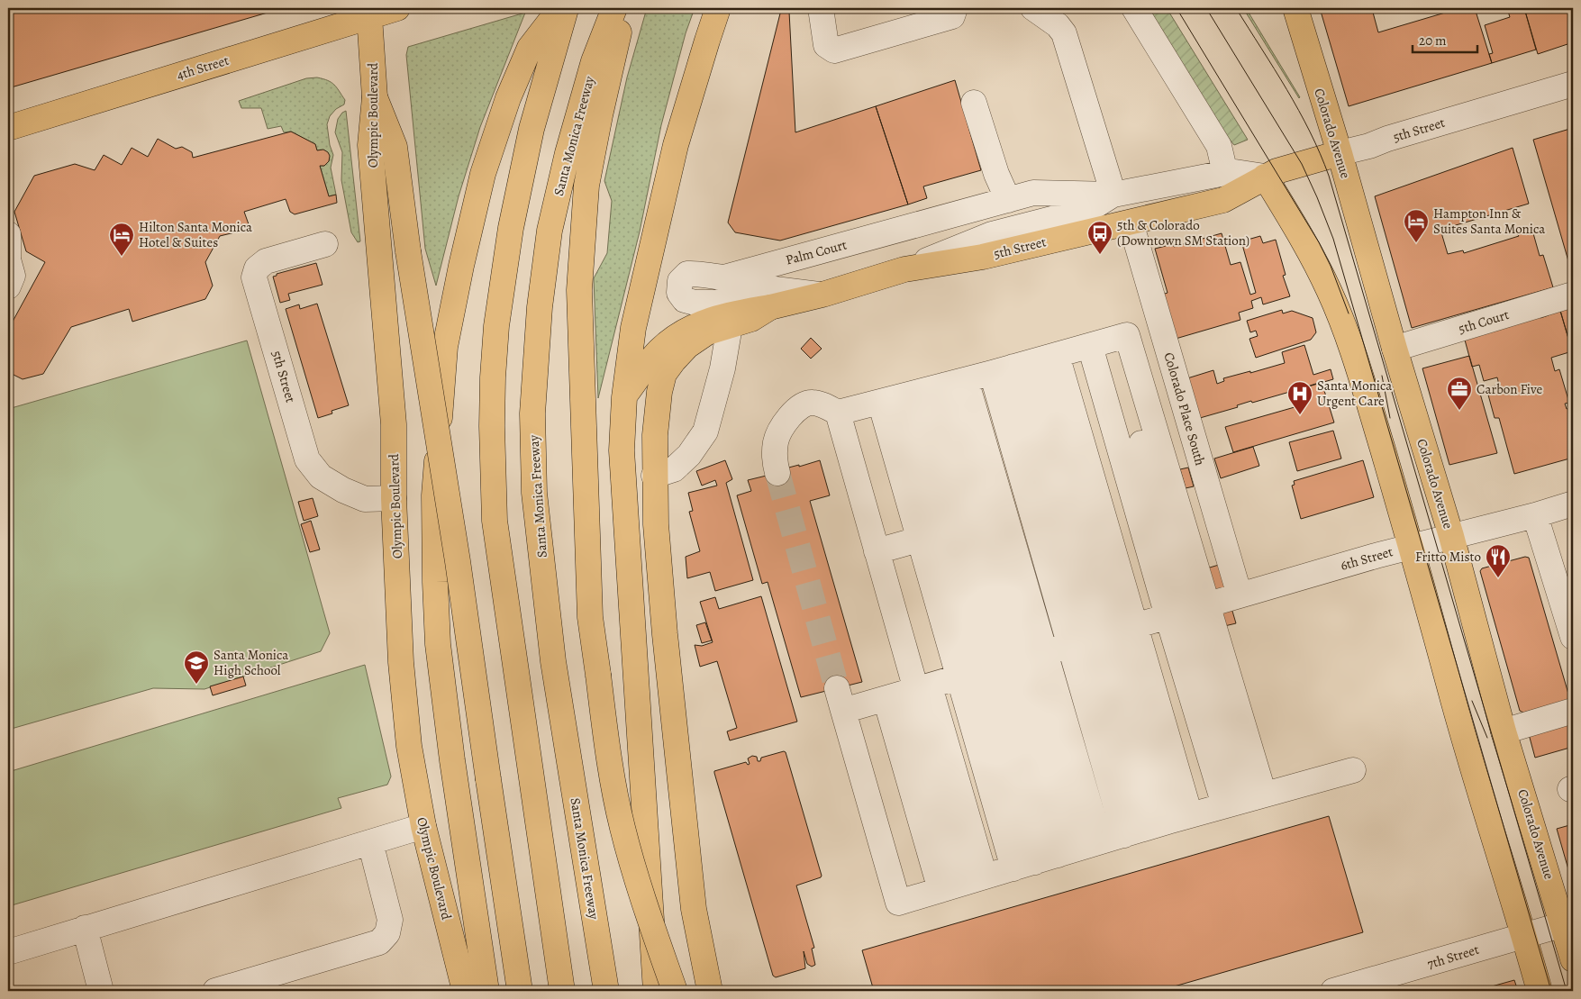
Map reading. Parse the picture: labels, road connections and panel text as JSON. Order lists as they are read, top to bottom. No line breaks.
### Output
{"streets":{"main road":["4th Street","Olympic Boulevard","5th Street","Colorado Avenue","Santa Monica Freeway"],"street":["Palm Court","5th Court","Colorado Place South","6th Street","7th Street"]},"crossings":[["4th Street","Olympic Boulevard"],["Olympic Boulevard","5th Street"],["5th Street","Colorado Avenue"],["5th Street","Palm Court"],["5th Street","Colorado Place South"],["Colorado Avenue","5th Court"],["Colorado Avenue","6th Street"],["Colorado Avenue","7th Street"],["Colorado Place South","6th Street"]],"places":{"hotel":["Hampton Inn & Suites Santa Monica","Hilton Santa Monica Hotel & Suites"],"bus stop":["5th & Colorado (Downtown SM Station)"],"office":["Carbon Five"],"hospital":["Santa Monica Urgent Care"],"restaurant":["Fritto Misto"],"school or university":["Santa Monica High School"]},"scale_bar":"20 m"}
